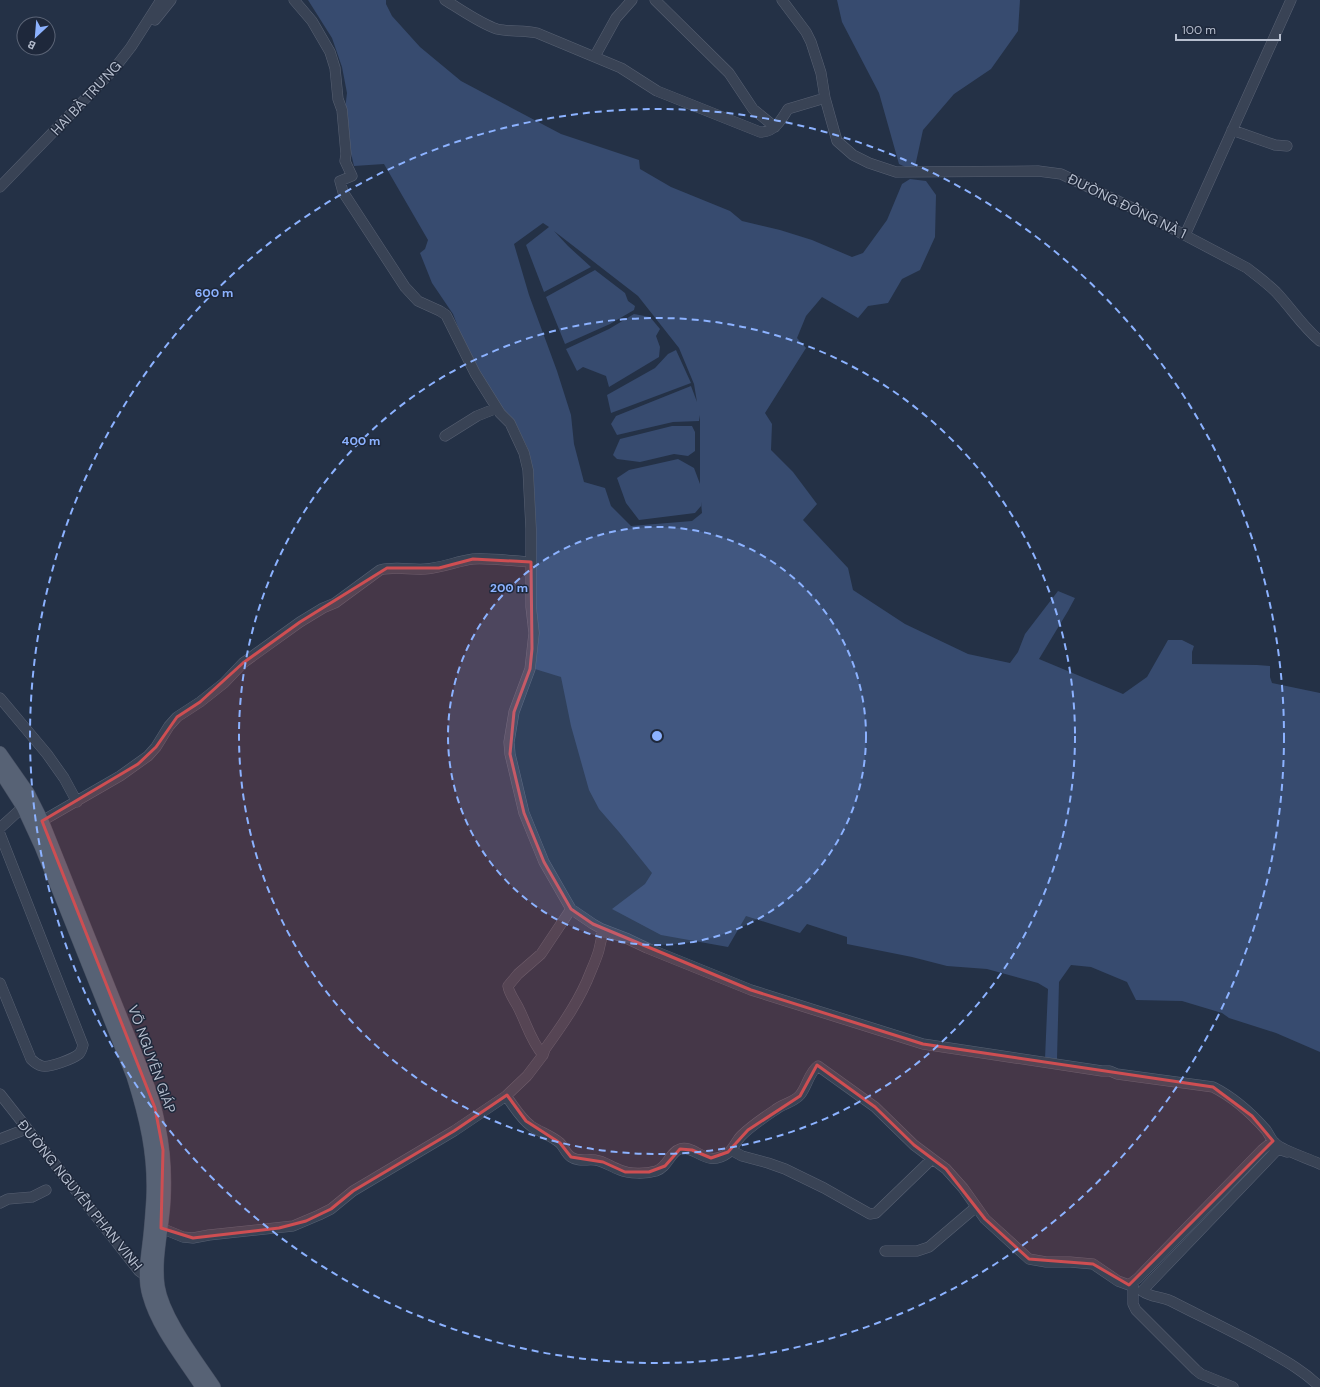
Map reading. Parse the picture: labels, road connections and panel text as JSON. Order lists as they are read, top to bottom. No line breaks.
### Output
{"streets":{"main road":["VÕ NGUYÊN GIÁP"],"street":["HAI BÀ TRƯNG","ĐƯỜNG ĐỒNG NÀ 1","ĐƯỜNG NGUYỄN PHAN VINH"]},"crossings":[["VÕ NGUYÊN GIÁP","ĐƯỜNG NGUYỄN PHAN VINH"]],"scale_bar":"100 m","north":"bottom left","rings":["600 m","400 m","200 m"]}
